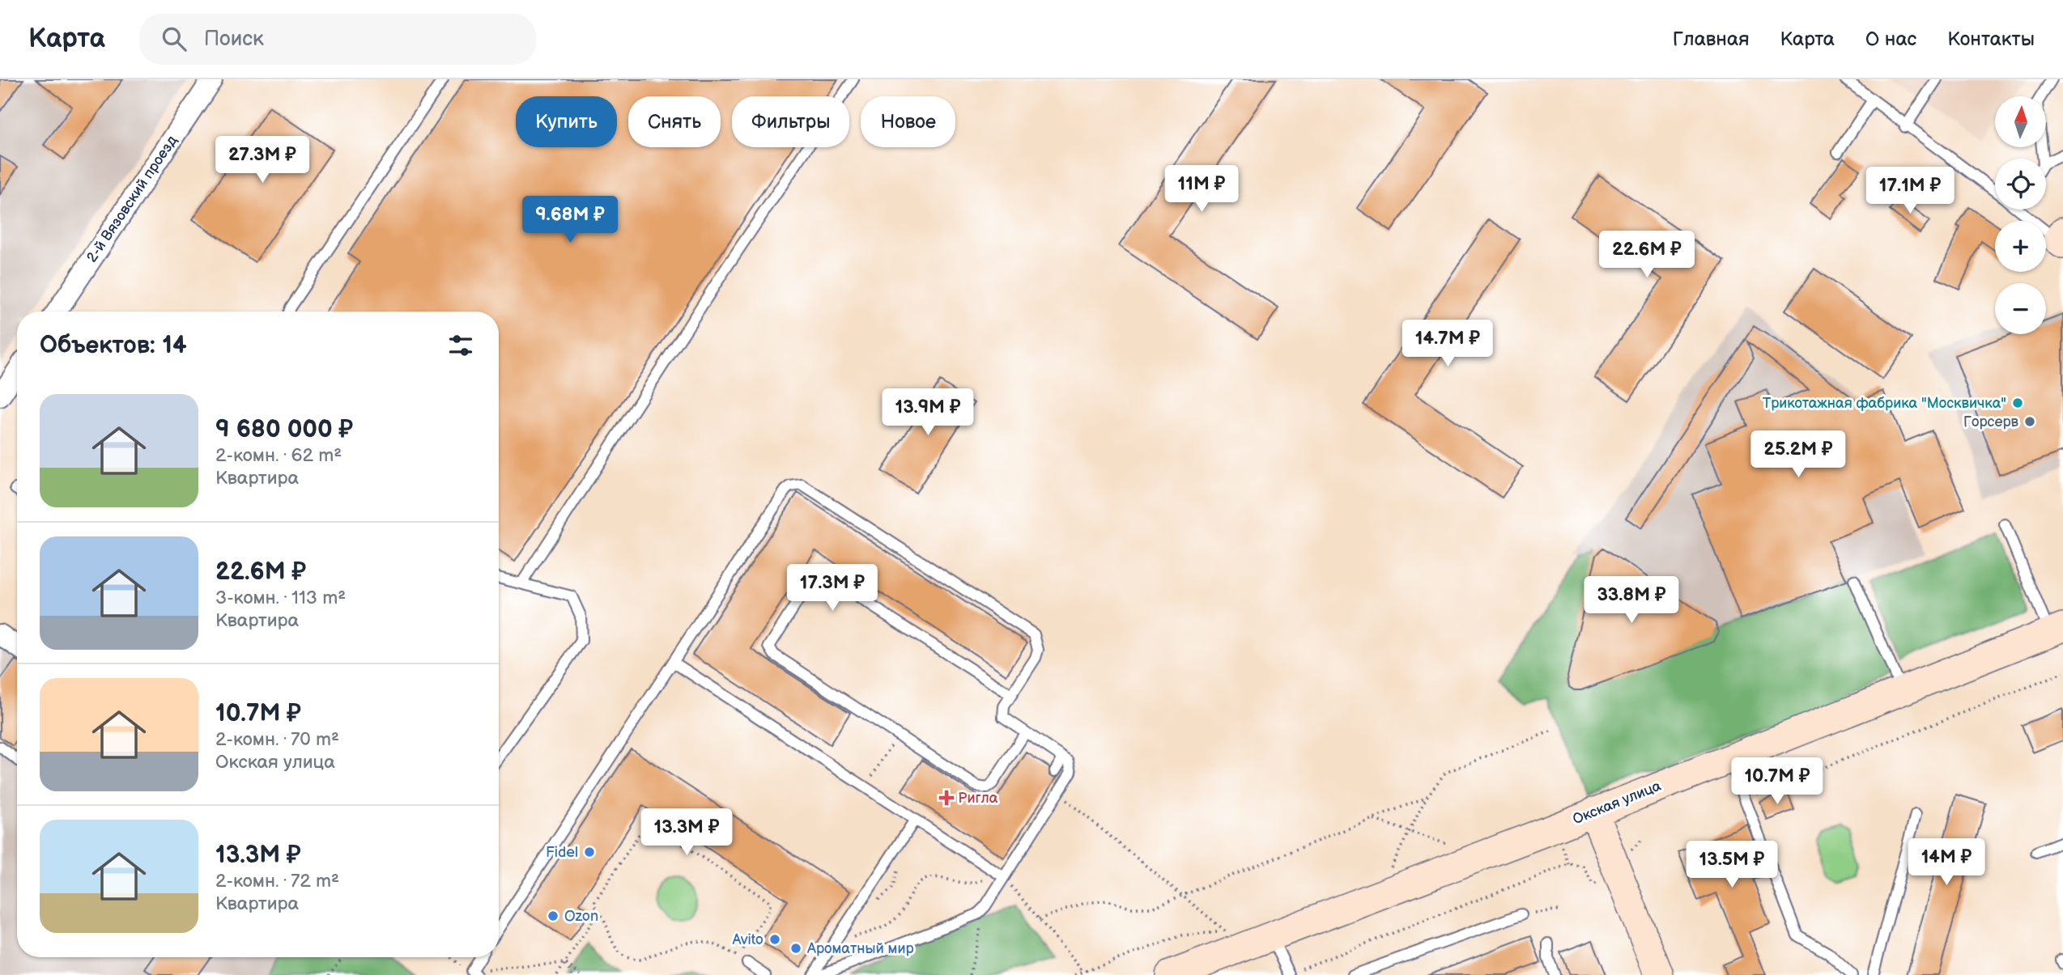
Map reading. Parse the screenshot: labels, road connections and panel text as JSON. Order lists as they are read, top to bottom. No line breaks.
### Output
{"streets":{"main road":["Окская улица"],"street":["2-й Вязовский проезд"]},"places":{"other":["Трикотажная фабрика \"Москвичка\"","Горсерв","Fidel","Ozon","Avito","Ароматный мир"],"health":["Ригла"]},"north":"top","page":{"header":"Карта","search":"Поиск","nav":["Главная","Карта","О нас","Контакты"],"map_buttons":["+","−"],"chip":["Купить","Снять","Фильтры","Новое"],"price":["27.3M ₽","11M ₽","17.1M ₽","9.68M ₽","22.6M ₽","14.7M ₽","13.9M ₽","25.2M ₽","17.3M ₽","33.8M ₽","10.7M ₽","13.3M ₽","14M ₽","13.5M ₽"],"heading":"Объектов: 14","list":[{"name":"9 680 000 ₽","note":"2-комн. · 62 m² · Квартира"},{"name":"22.6M ₽","note":"3-комн. · 113 m² · Квартира"},{"name":"10.7M ₽","note":"2-комн. · 70 m² · Окская улица"},{"name":"13.3M ₽","note":"2-комн. · 72 m² · Квартира"}]}}
